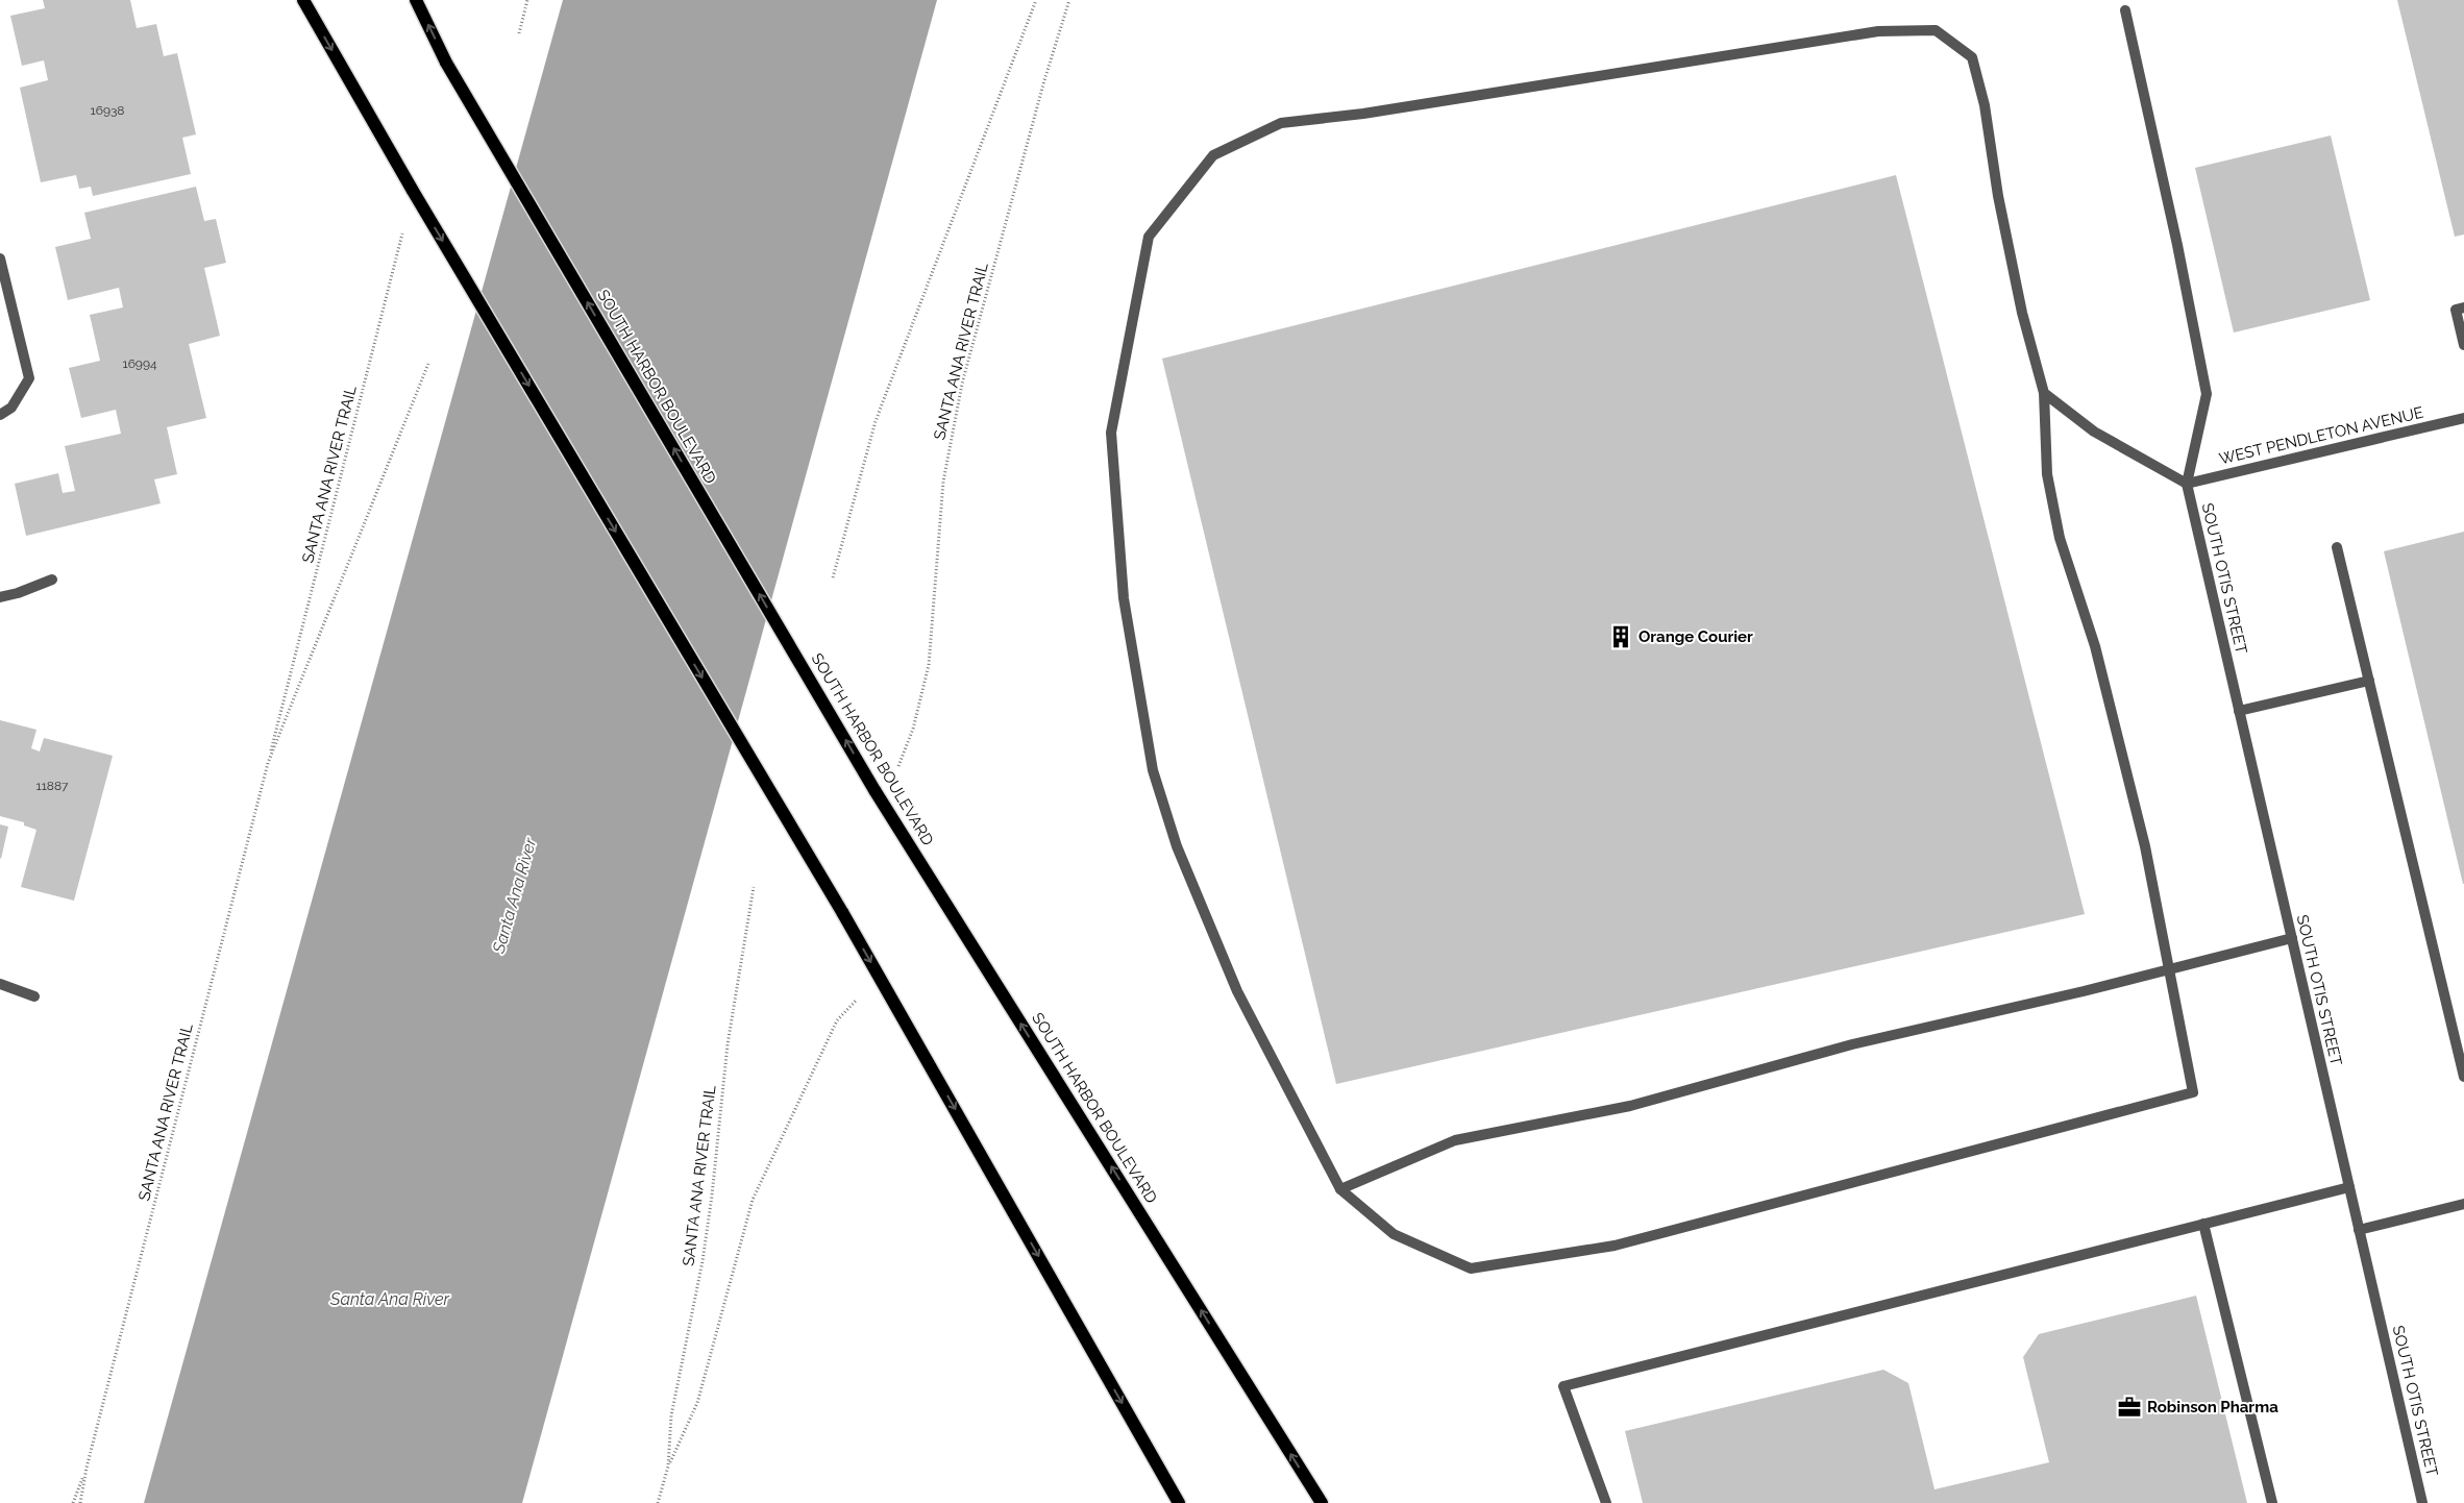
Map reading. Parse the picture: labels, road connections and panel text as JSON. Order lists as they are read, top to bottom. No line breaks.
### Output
{"streets":{"main road":["SOUTH HARBOR BOULEVARD"],"street":["WEST PENDLETON AVENUE","SOUTH OTIS STREET"],"path":["SANTA ANA RIVER TRAIL"]},"crossings":[["SANTA ANA RIVER TRAIL","SOUTH HARBOR BOULEVARD"],["WEST PENDLETON AVENUE","SOUTH OTIS STREET"]],"water":["Santa Ana River"],"places":{"building":["Orange Courier"],"office":["Robinson Pharma"]},"house_numbers":["16938","16994","11887"]}
